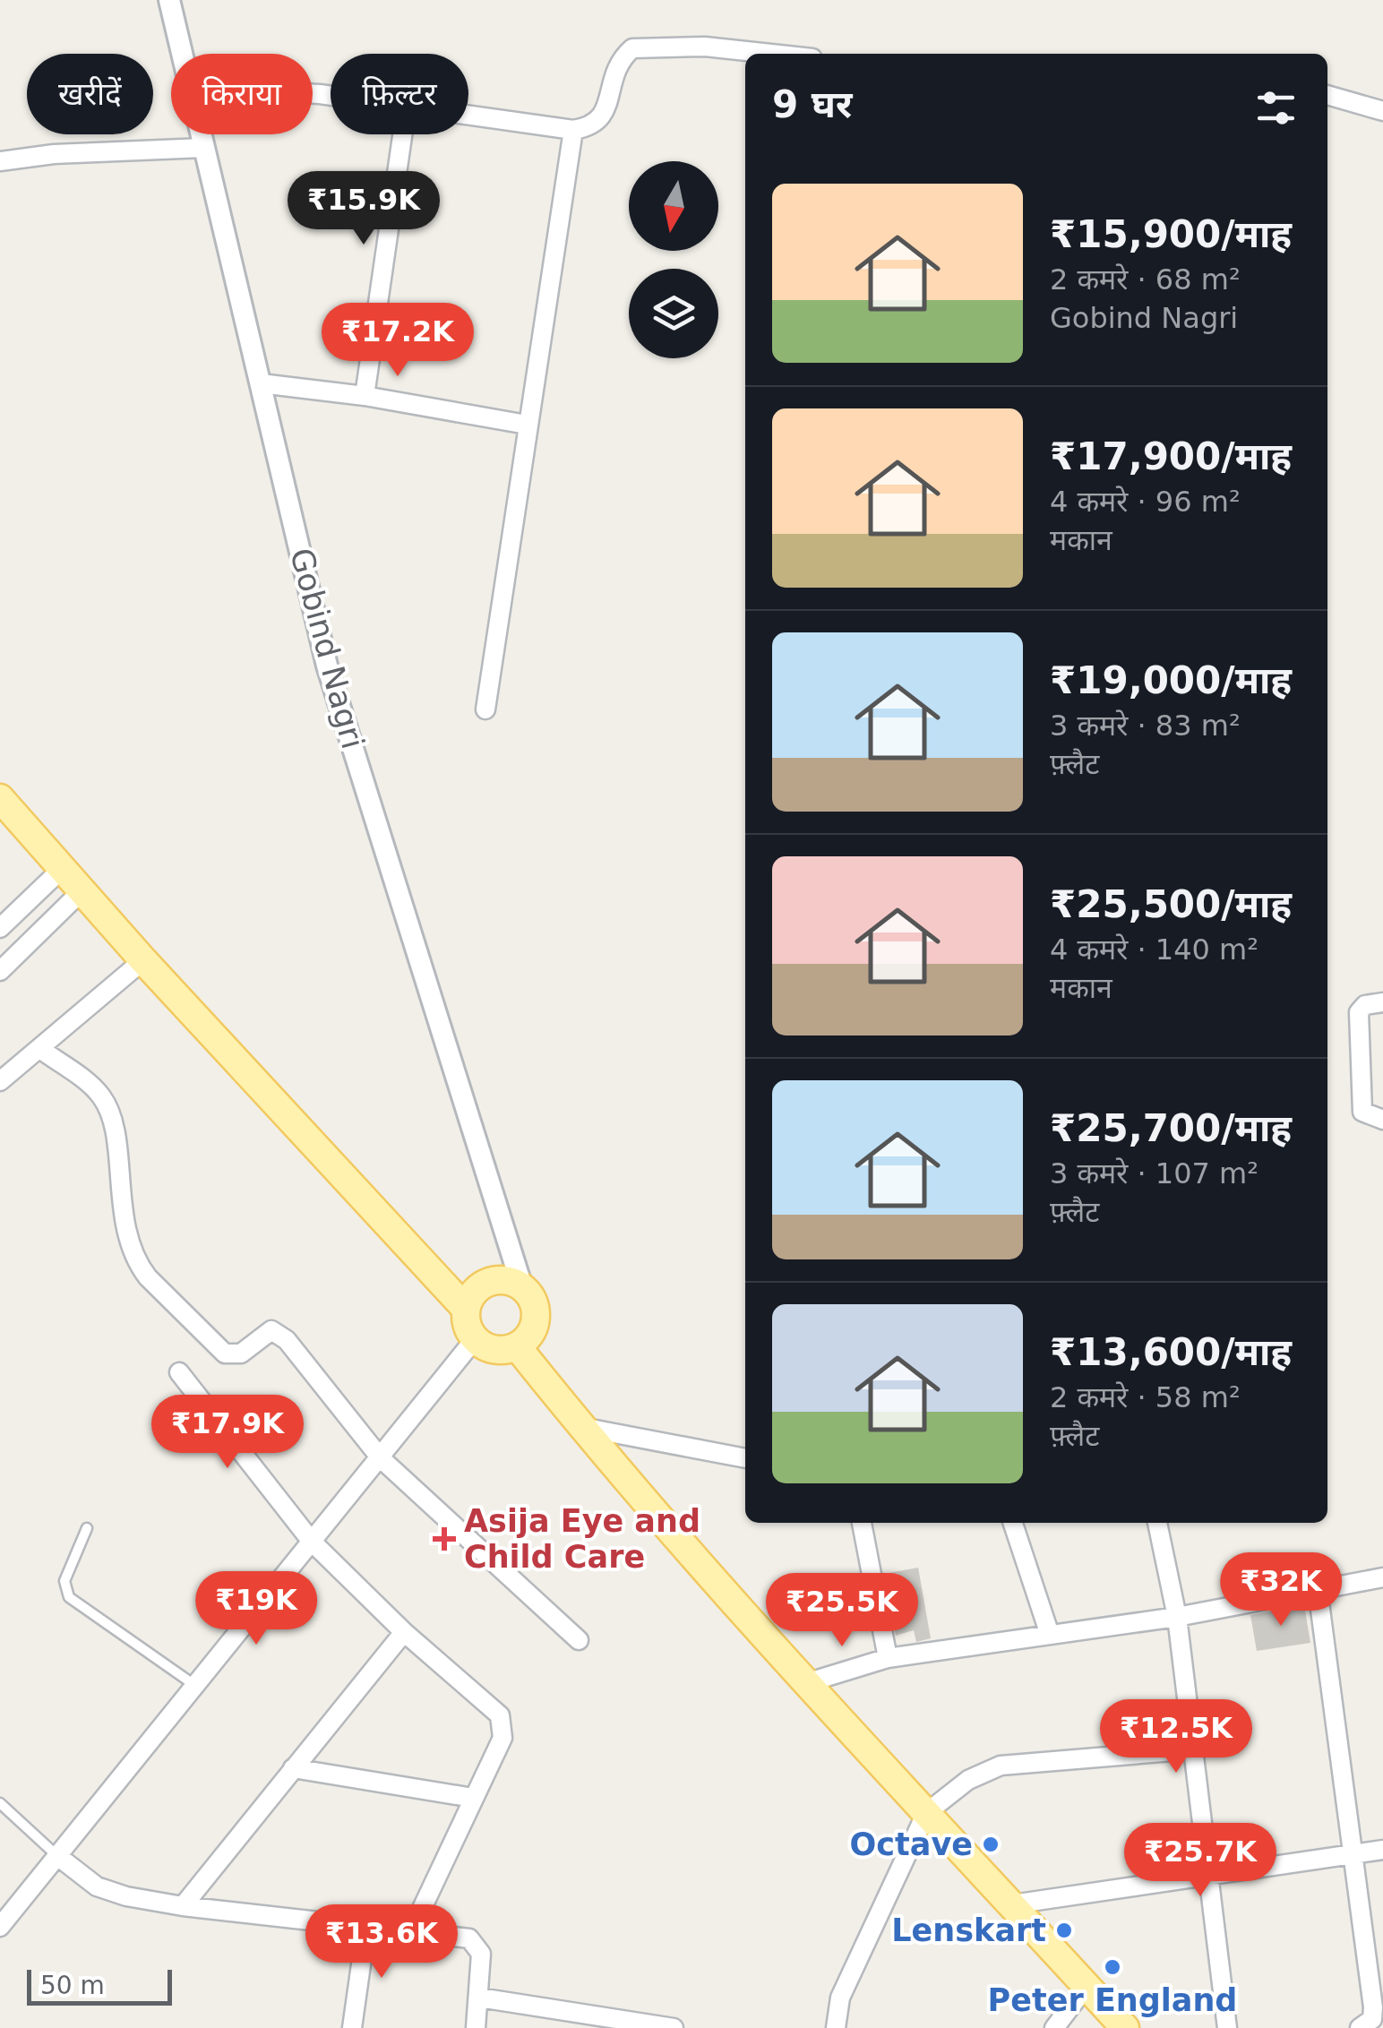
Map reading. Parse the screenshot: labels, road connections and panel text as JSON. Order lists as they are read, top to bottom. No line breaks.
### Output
{"streets":{"street":["Gobind Nagri"]},"places":{"health":["Asija Eye and Child Care"],"other":["Octave","Lenskart","Peter England"]},"scale_bar":"50 m","north":"bottom","page":{"chip":["खरीदें","किराया","फ़िल्टर"],"heading":"9 घर","list":[{"name":"₹15,900/माह","note":"2 कमरे · 68 m² · Gobind Nagri"},{"name":"₹17,900/माह","note":"4 कमरे · 96 m² · मकान"},{"name":"₹19,000/माह","note":"3 कमरे · 83 m² · फ़्लैट"},{"name":"₹25,500/माह","note":"4 कमरे · 140 m² · मकान"},{"name":"₹25,700/माह","note":"3 कमरे · 107 m² · फ़्लैट"},{"name":"₹13,600/माह","note":"2 कमरे · 58 m² · फ़्लैट"}],"price":["₹15.9K","₹17.2K","₹17.9K","₹32K","₹19K","₹25.5K","₹12.5K","₹25.7K","₹13.6K"],"scale":"50 m"}}
